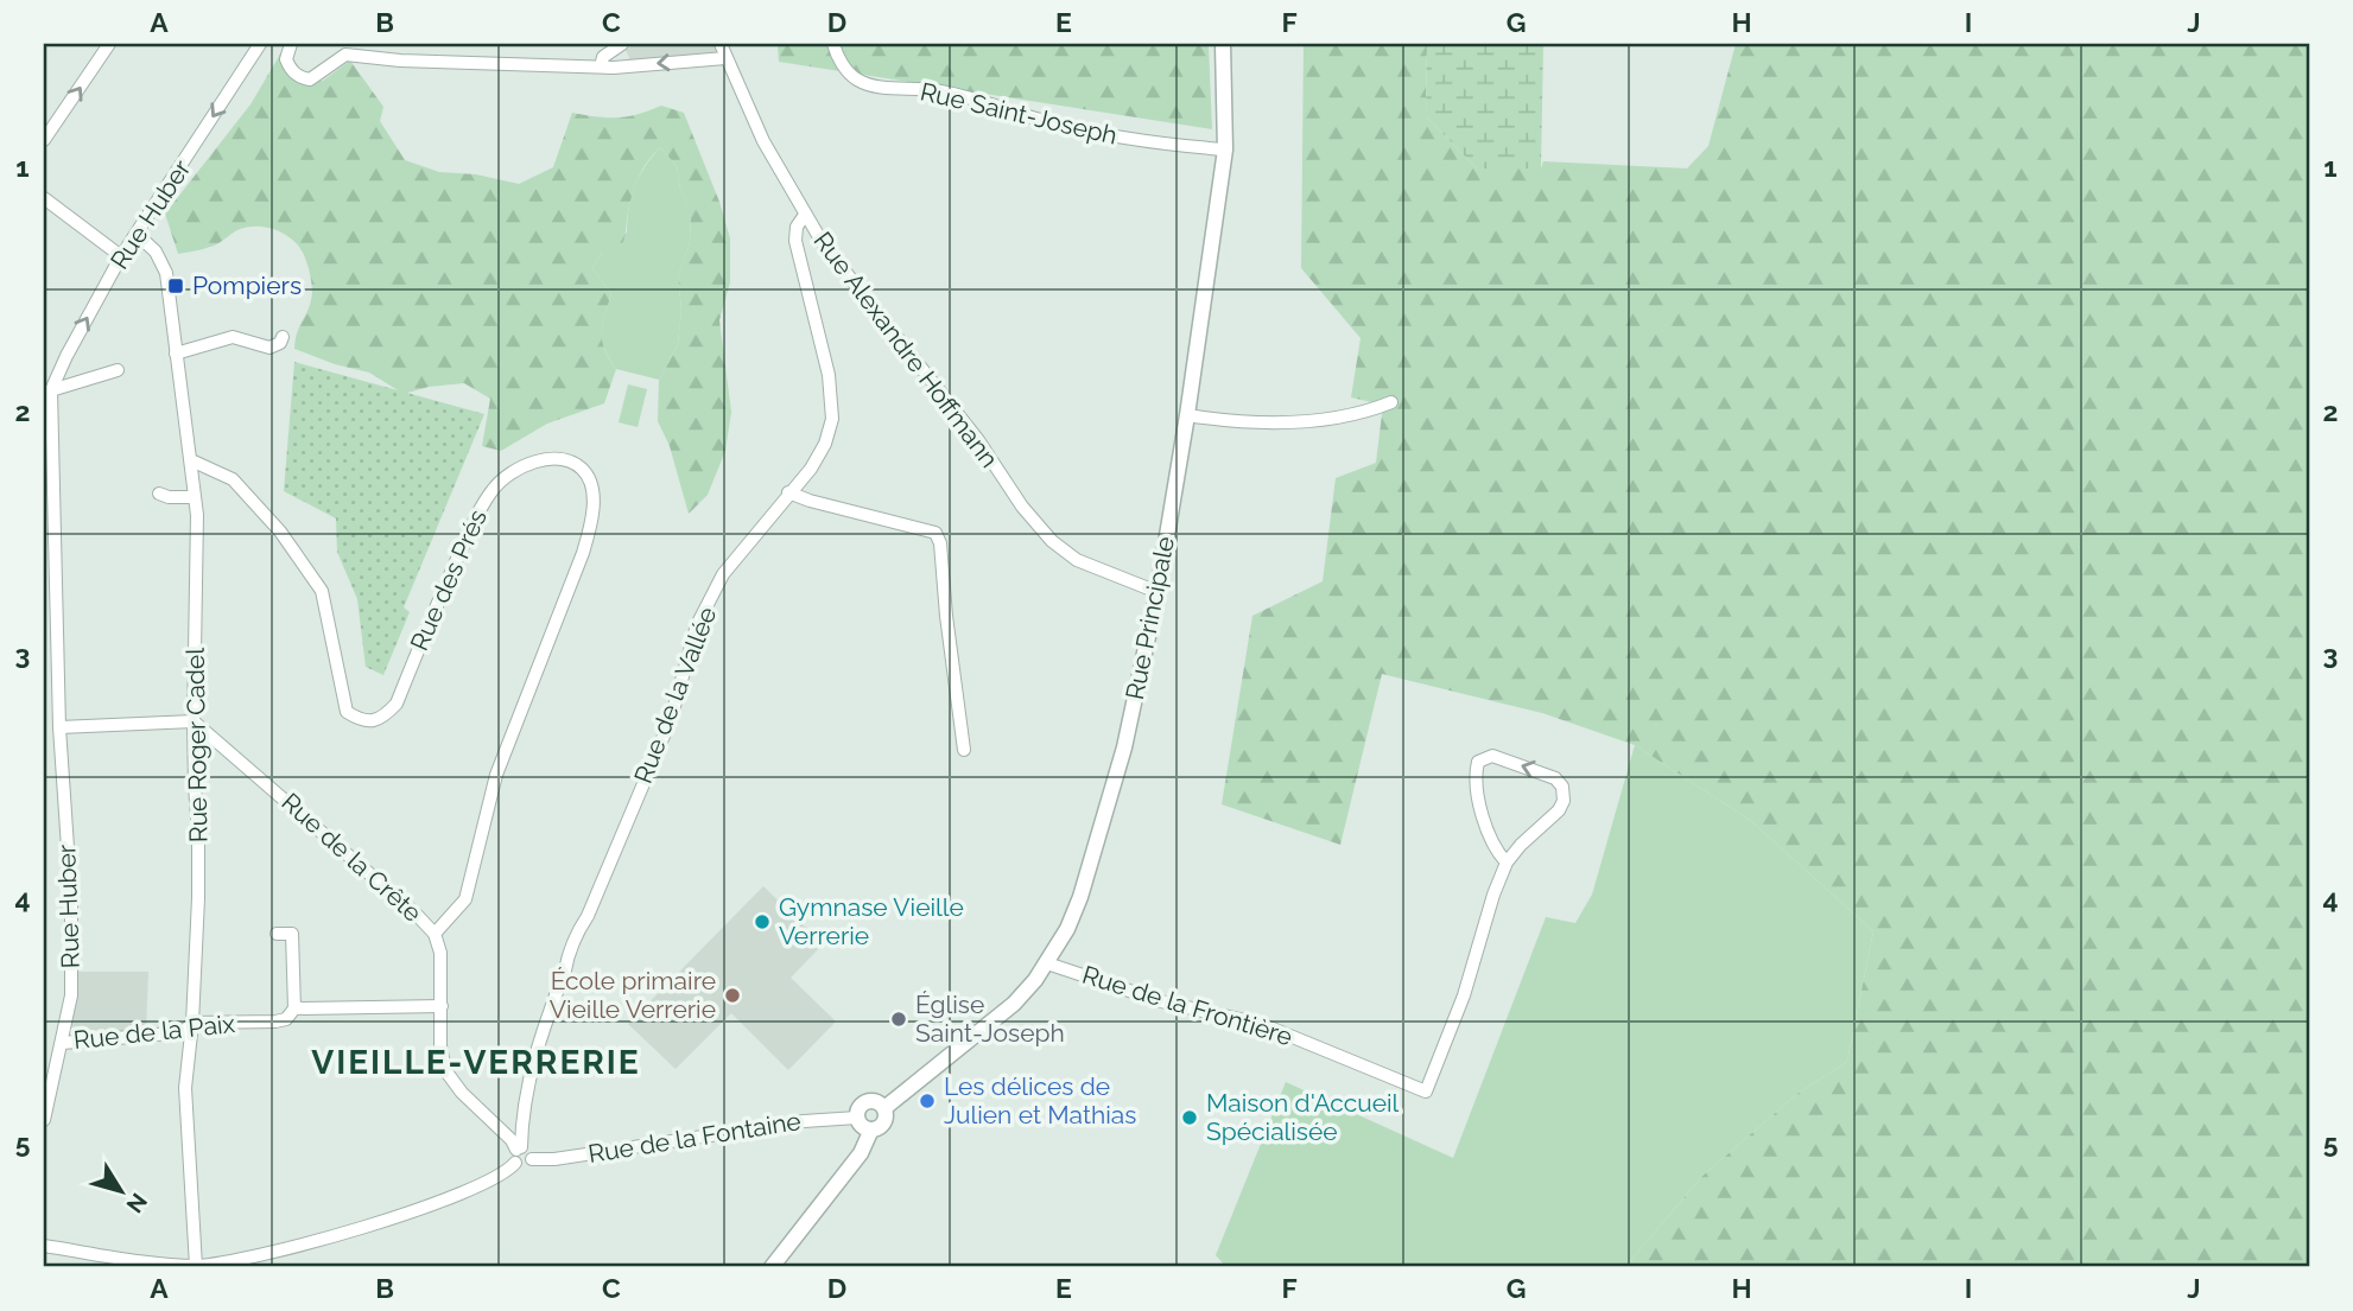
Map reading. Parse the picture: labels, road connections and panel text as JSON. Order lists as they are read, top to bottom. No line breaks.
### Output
{"streets":{"street":["Rue Saint-Joseph","Rue Huber","Rue Alexandre Hoffmann","Rue des Prés","Rue Principale","Rue de la Vallée","Rue Roger Cadel","Rue de la Crête","Rue de la Frontière","Rue de la Paix","Rue de la Fontaine"]},"crossings":[["Rue Saint-Joseph","Rue Principale"],["Rue Huber","Rue Roger Cadel"],["Rue Huber","Rue de la Paix"],["Rue Alexandre Hoffmann","Rue Principale"],["Rue Alexandre Hoffmann","Rue de la Vallée"],["Rue des Prés","Rue Roger Cadel"],["Rue des Prés","Rue de la Crête"],["Rue Principale","Rue de la Frontière"],["Rue Principale","Rue de la Fontaine"],["Rue de la Vallée","Rue de la Crête"],["Rue de la Vallée","Rue de la Fontaine"],["Rue Roger Cadel","Rue de la Crête"],["Rue Roger Cadel","Rue de la Paix"],["Rue Roger Cadel","Rue de la Fontaine"],["Rue de la Crête","Rue de la Paix"],["Rue de la Crête","Rue de la Fontaine"]],"districts":["VIEILLE-VERRERIE"],"places":{"transit":["Pompiers"],"other":["Gymnase Vieille Verrerie","École primaire Vieille Verrerie","Église Saint-Joseph","Les délices de Julien et Mathias","Maison d'Accueil Spécialisée"]},"north":"bottom right","grid":{"columns":["A","B","C","D","E","F","G","H","I","J"],"rows":["1","2","3","4","5"]}}
